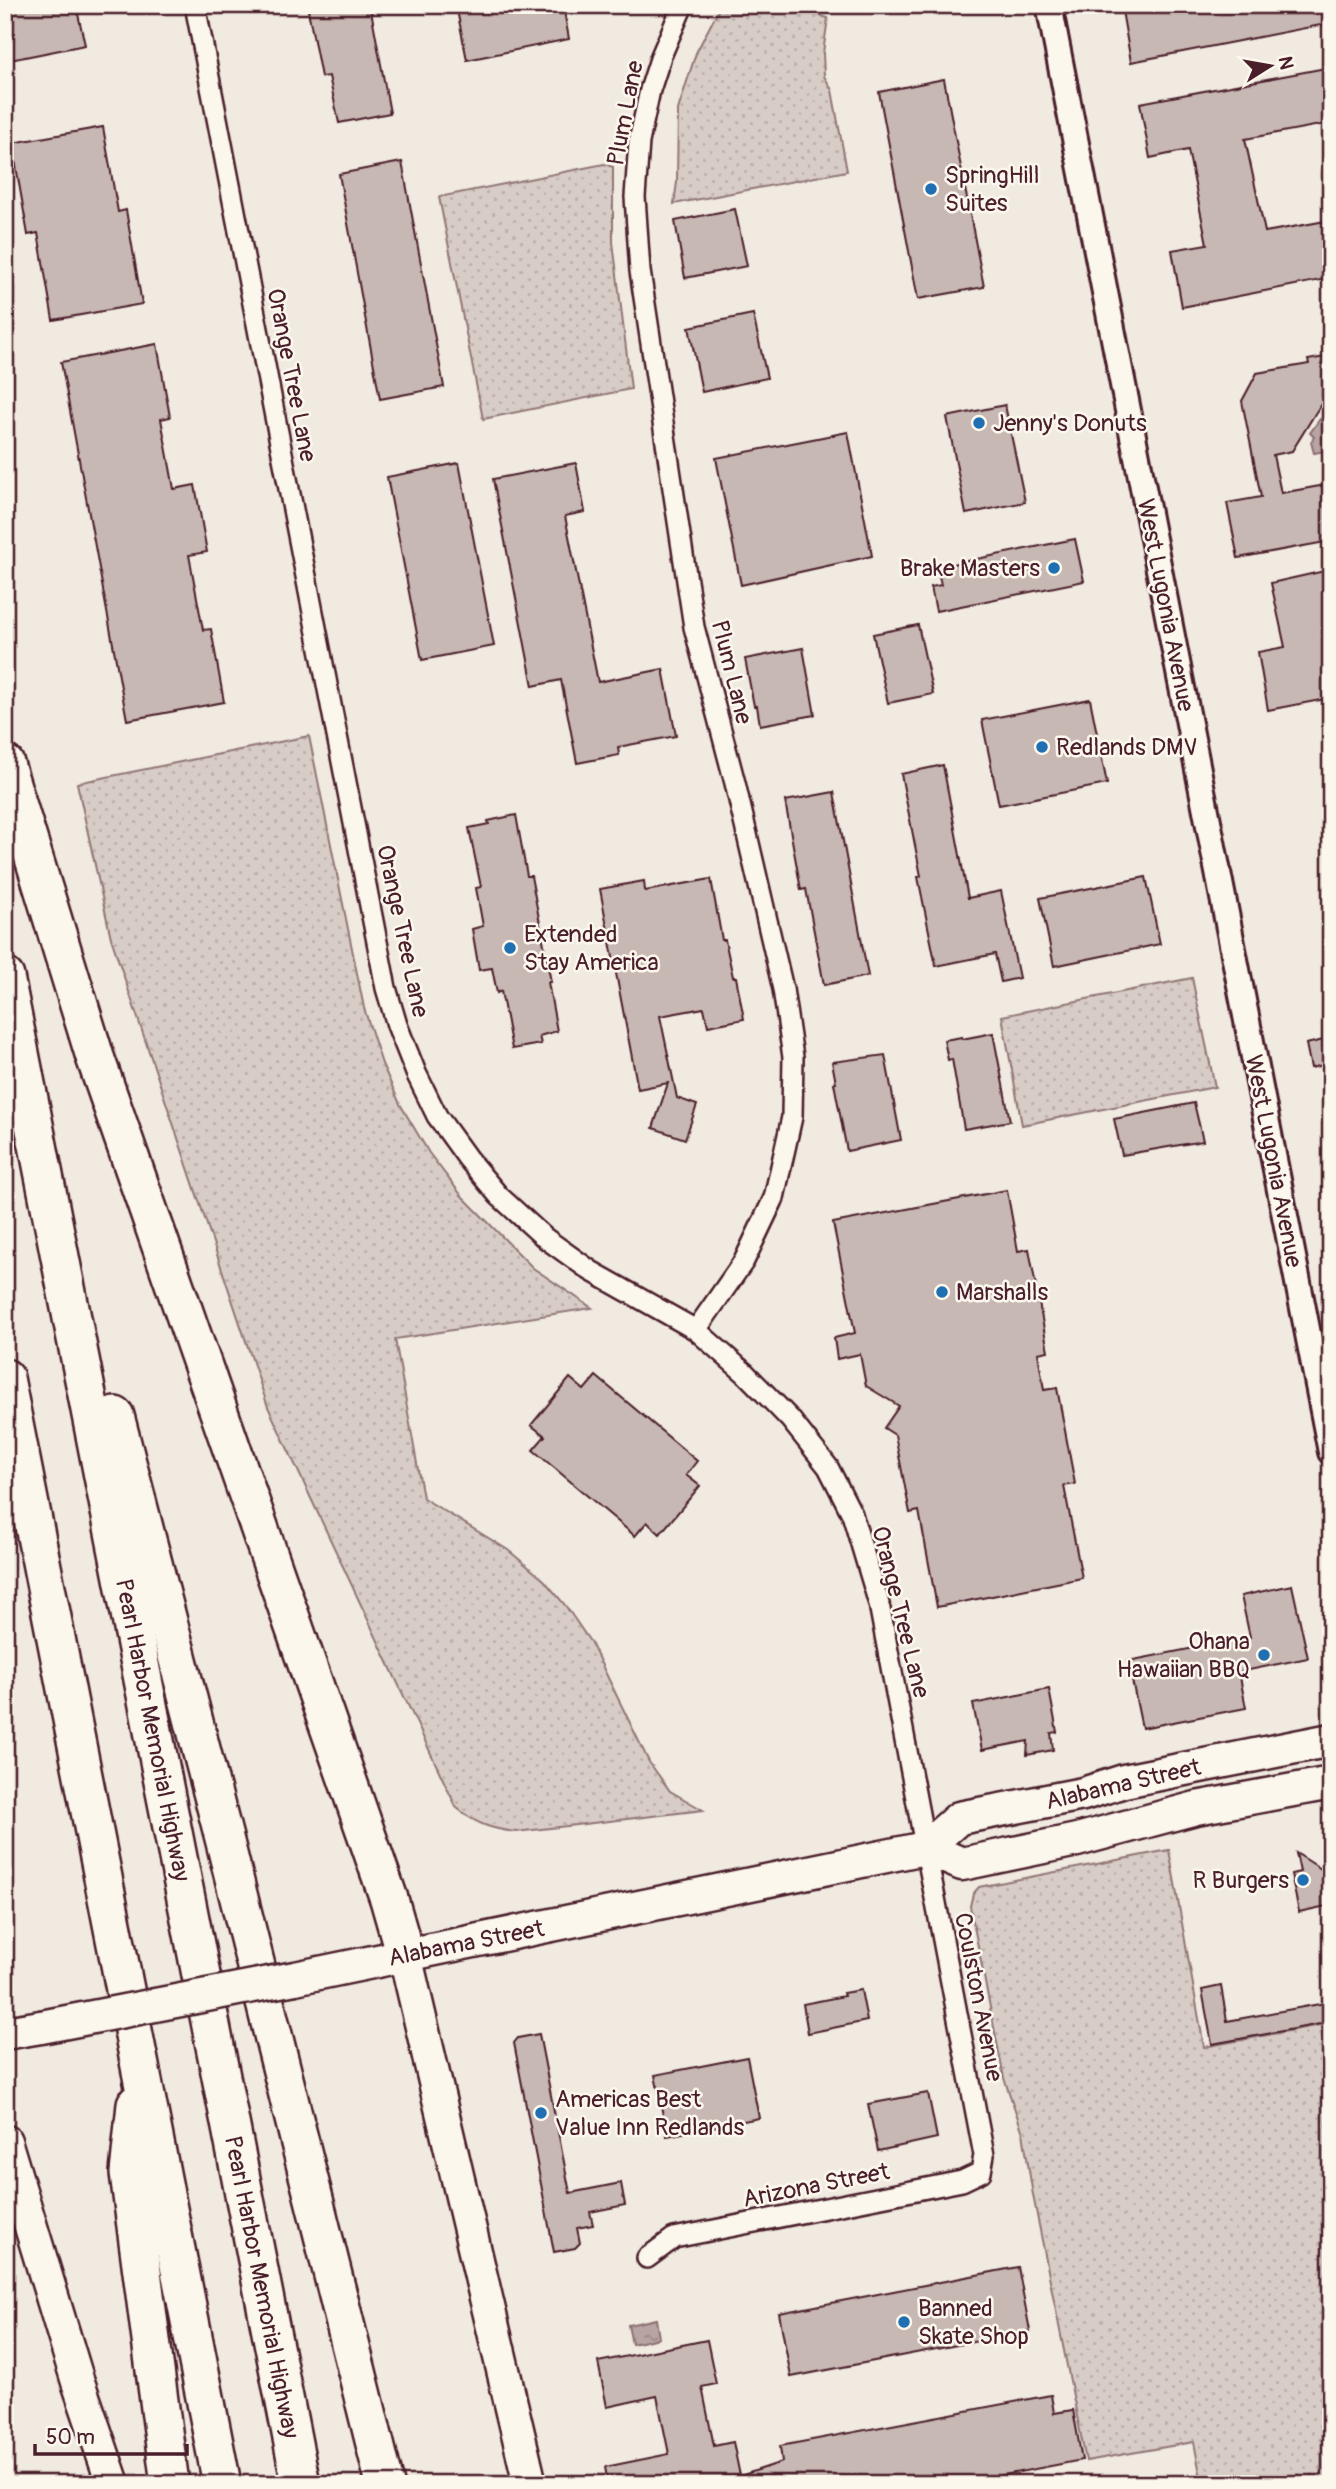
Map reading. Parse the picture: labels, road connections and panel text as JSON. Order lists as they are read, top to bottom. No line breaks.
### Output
{"streets":{"highway":["Pearl Harbor Memorial Highway"],"main road":["Alabama Street"],"street":["Plum Lane","Orange Tree Lane","West Lugonia Avenue","Coulston Avenue","Arizona Street"]},"crossings":[["Plum Lane","Orange Tree Lane"],["Orange Tree Lane","Alabama Street"],["Orange Tree Lane","Coulston Avenue"],["Alabama Street","Coulston Avenue"],["Coulston Avenue","Arizona Street"]],"places":["SpringHill Suites","Jenny's Donuts","Brake Masters","Redlands DMV","Extended Stay America","Marshalls","Ohana Hawaiian BBQ","R Burgers","Americas Best Value Inn Redlands","Banned Skate Shop"],"scale_bar":"50 m","north":"right"}
